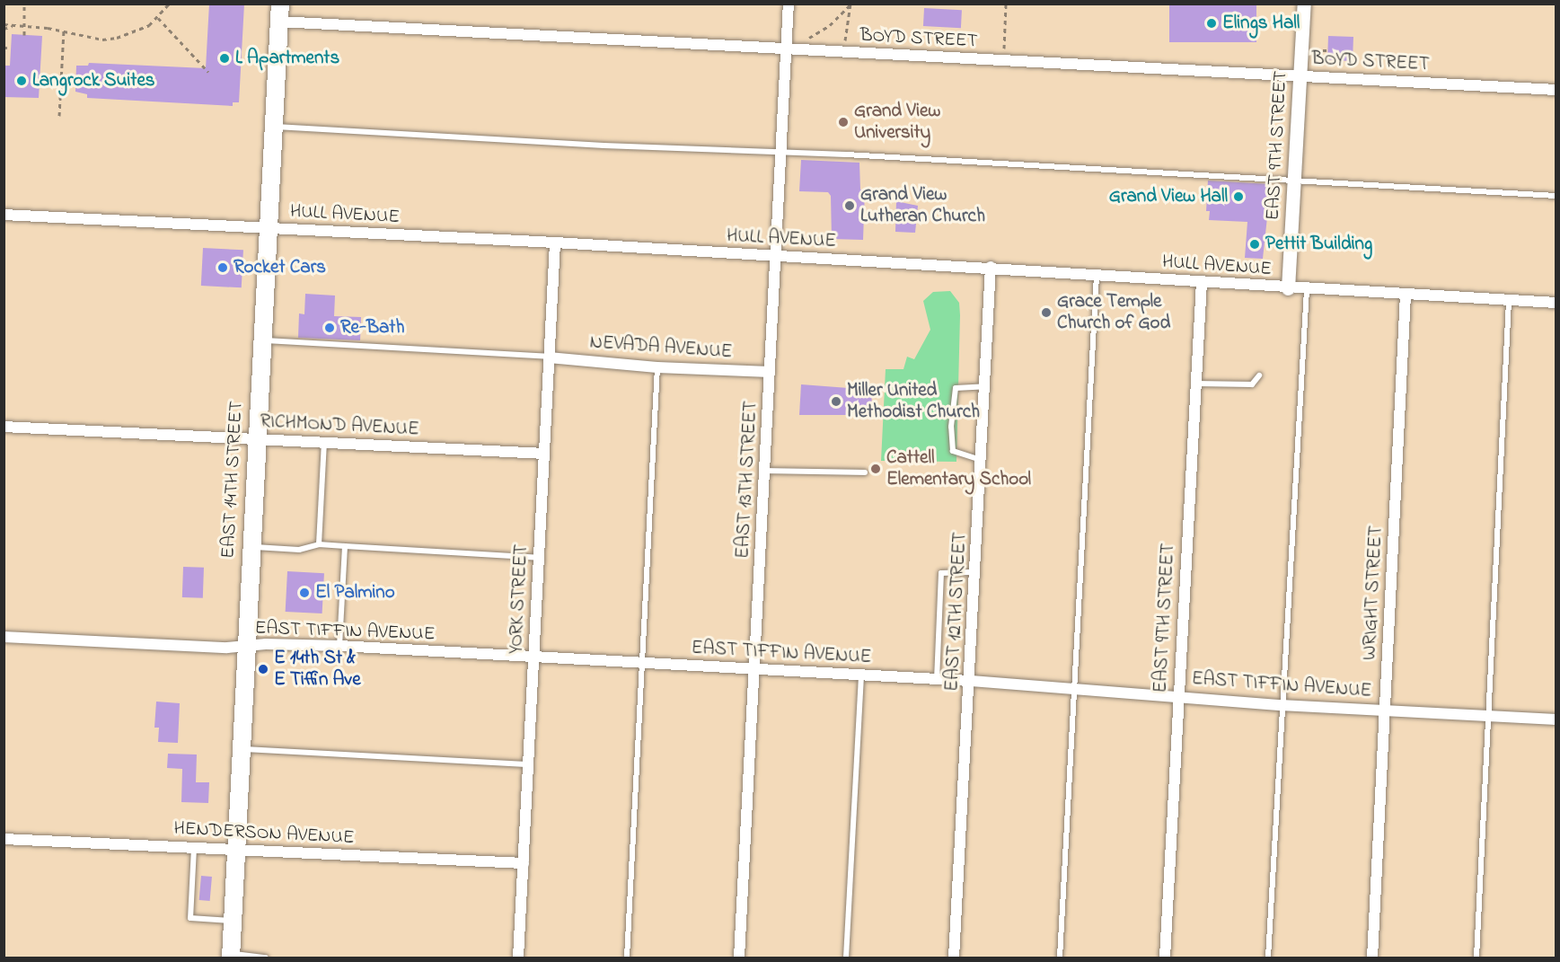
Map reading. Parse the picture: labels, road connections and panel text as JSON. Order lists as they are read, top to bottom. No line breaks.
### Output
{"streets":{"main road":["EAST 14TH STREET"],"street":["BOYD STREET","EAST 9TH STREET","HULL AVENUE","NEVADA AVENUE","RICHMOND AVENUE","EAST 13TH STREET","WRIGHT STREET","YORK STREET","EAST 12TH STREET","EAST TIFFIN AVENUE","HENDERSON AVENUE"]},"crossings":[["BOYD STREET","EAST 9TH STREET"],["BOYD STREET","EAST 14TH STREET"],["BOYD STREET","EAST 13TH STREET"],["EAST 9TH STREET","HULL AVENUE"],["EAST 9TH STREET","EAST TIFFIN AVENUE"],["HULL AVENUE","EAST 14TH STREET"],["HULL AVENUE","EAST 13TH STREET"],["HULL AVENUE","WRIGHT STREET"],["HULL AVENUE","YORK STREET"],["HULL AVENUE","EAST 12TH STREET"],["NEVADA AVENUE","EAST 13TH STREET"],["NEVADA AVENUE","YORK STREET"],["RICHMOND AVENUE","EAST 14TH STREET"],["RICHMOND AVENUE","YORK STREET"],["EAST 14TH STREET","EAST TIFFIN AVENUE"],["EAST 14TH STREET","HENDERSON AVENUE"],["EAST 13TH STREET","EAST TIFFIN AVENUE"],["WRIGHT STREET","EAST TIFFIN AVENUE"],["YORK STREET","EAST TIFFIN AVENUE"],["YORK STREET","HENDERSON AVENUE"],["EAST 12TH STREET","EAST TIFFIN AVENUE"]],"places":["Elings Hall","L Apartments","Langrock Suites","Grand View University","Grand View Hall","Grand View Lutheran Church","Pettit Building","Rocket Cars","Grace Temple Church of God","Re-Bath","Miller United Methodist Church","Cattell Elementary School","El Palmino","E 14th St & E Tiffin Ave"]}
